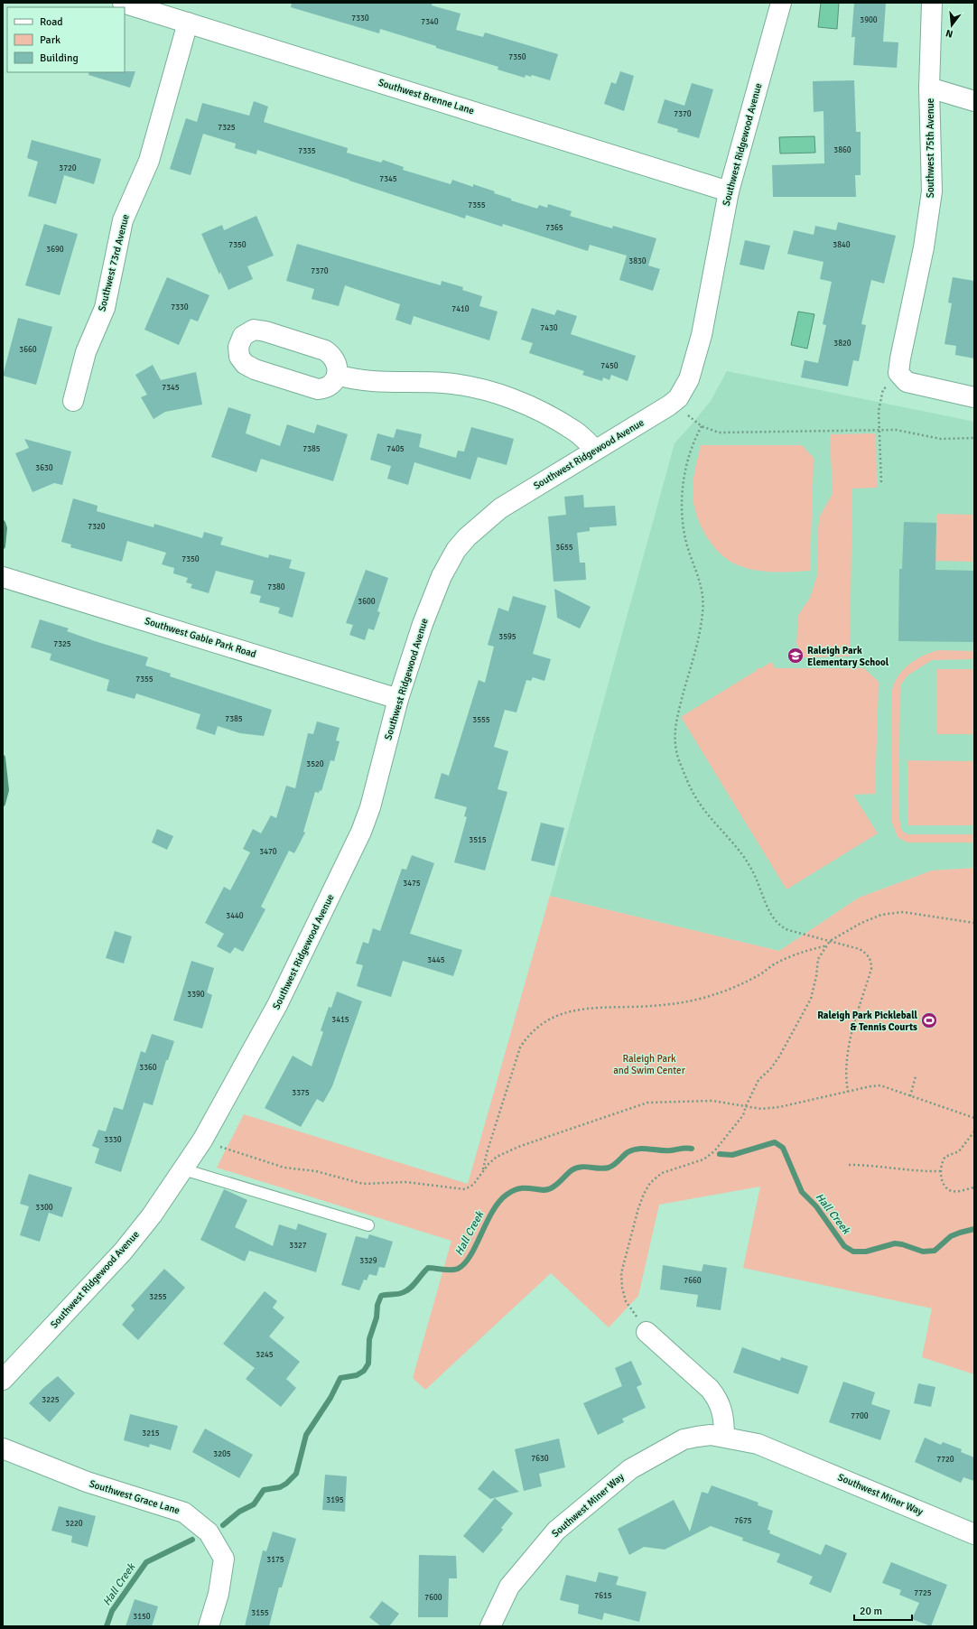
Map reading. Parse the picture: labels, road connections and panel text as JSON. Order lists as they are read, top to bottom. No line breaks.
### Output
{"streets":{"street":["Southwest Brenne Lane","Southwest Ridgewood Avenue","Southwest 75th Avenue","Southwest 73rd Avenue","Southwest Gable Park Road","Southwest Miner Way","Southwest Grace Lane"]},"crossings":[["Southwest Brenne Lane","Southwest Ridgewood Avenue"],["Southwest Brenne Lane","Southwest 73rd Avenue"],["Southwest Ridgewood Avenue","Southwest Gable Park Road"]],"water":["Hall Creek"],"parks":["Raleigh Park and Swim Center"],"places":{"school or university":["Raleigh Park Elementary School"],"sports":["Raleigh Park Pickleball & Tennis Courts"]},"house_numbers":["7330","3900","7340","7350","7370","7325","3860","7335","3720","7345","7355","7365","7350","3840","3690","3830","7370","7330","7410","7430","3820","3660","7450","7345","7385","7405","3630","7320","3655","7350","7380","3600","3595","7325","7355","7385","3555","3520","3515","3470","3475","3440","3445","3390","3415","3360","3375","3330","3300","3327","3329","7660","3255","3245","3225","7700","3215","3205","7630","7720","3195","7675","3220","3175","7725","7615","7600","3155","3150"],"legend":["Road","Park","Building"],"scale_bar":"20 m","north":"bottom"}
